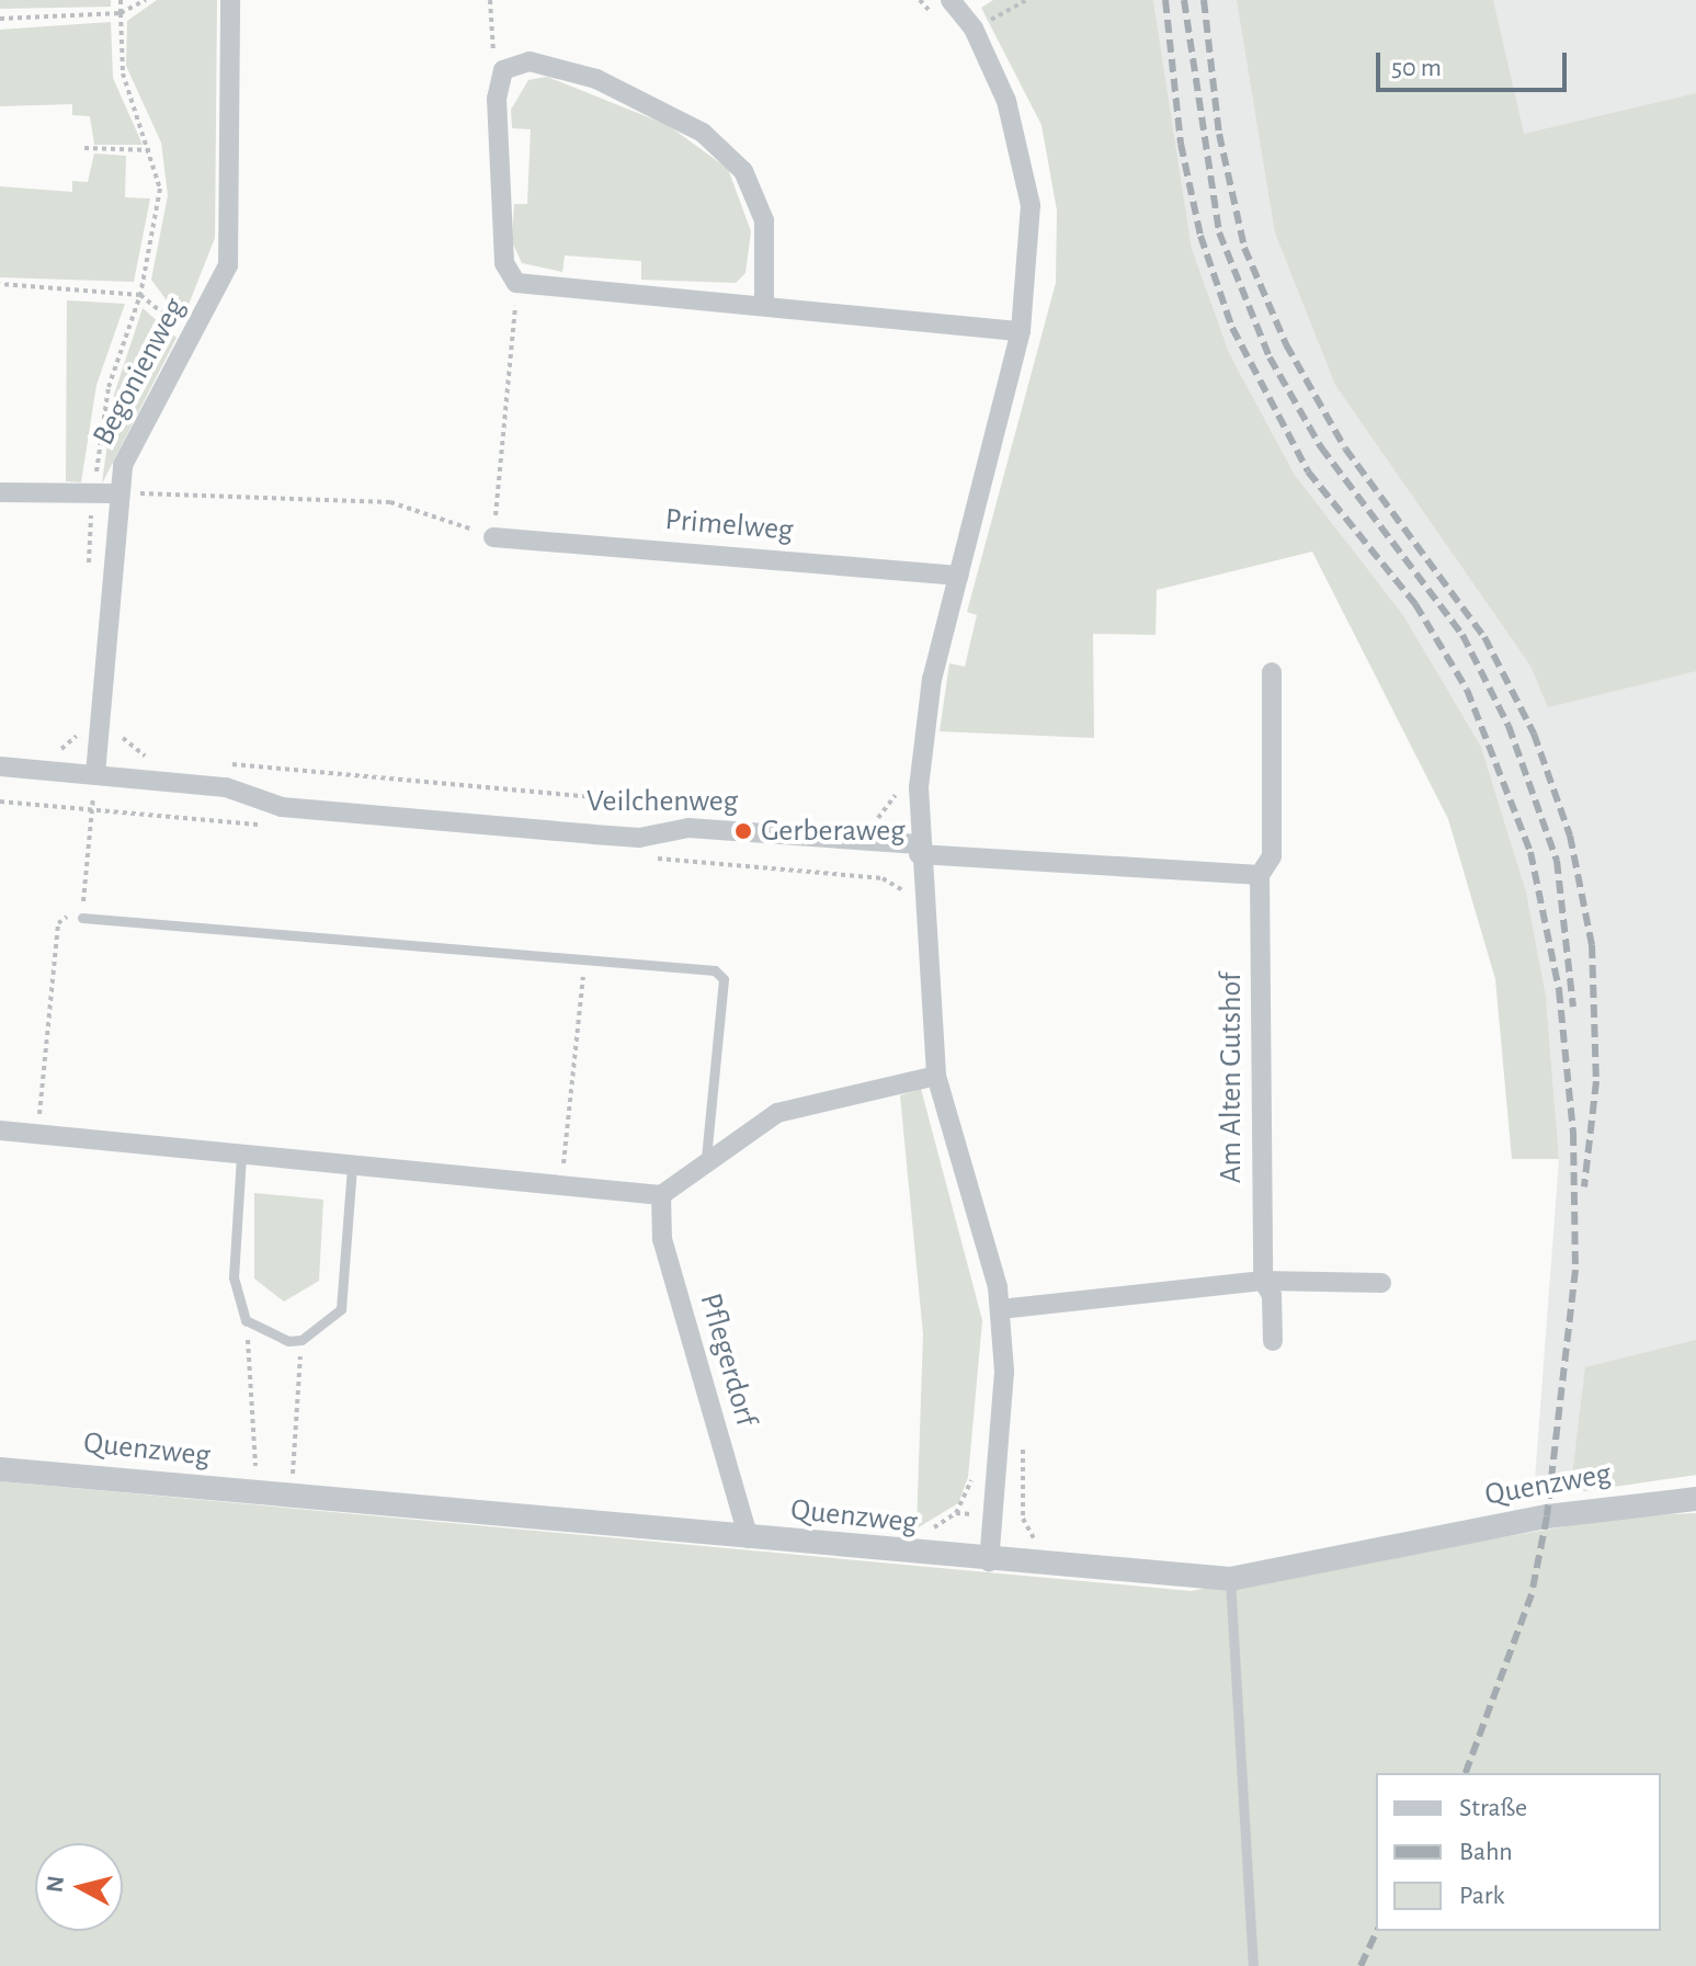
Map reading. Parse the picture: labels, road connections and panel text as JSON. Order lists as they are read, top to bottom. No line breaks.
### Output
{"streets":{"street":["Begonienweg","Primelweg","Veilchenweg","Am Alten Gutshof","Pflegerdorf","Quenzweg"]},"crossings":[["Begonienweg","Veilchenweg"],["Pflegerdorf","Quenzweg"]],"places":["Gerberaweg"],"legend":["Straße","Bahn","Park"],"scale_bar":"50 m","north":"left"}
